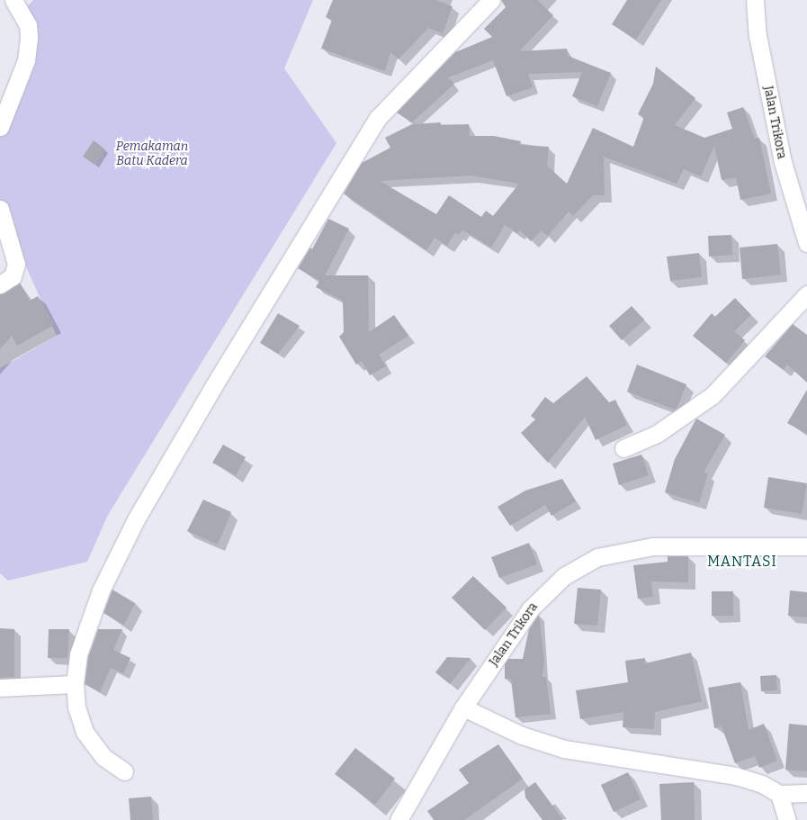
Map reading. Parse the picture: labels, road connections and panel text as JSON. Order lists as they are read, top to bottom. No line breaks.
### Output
{"streets":{"street":["Jalan Trikora"]},"districts":["MANTASI"],"parks":["Pemakaman Batu Kadera"]}
